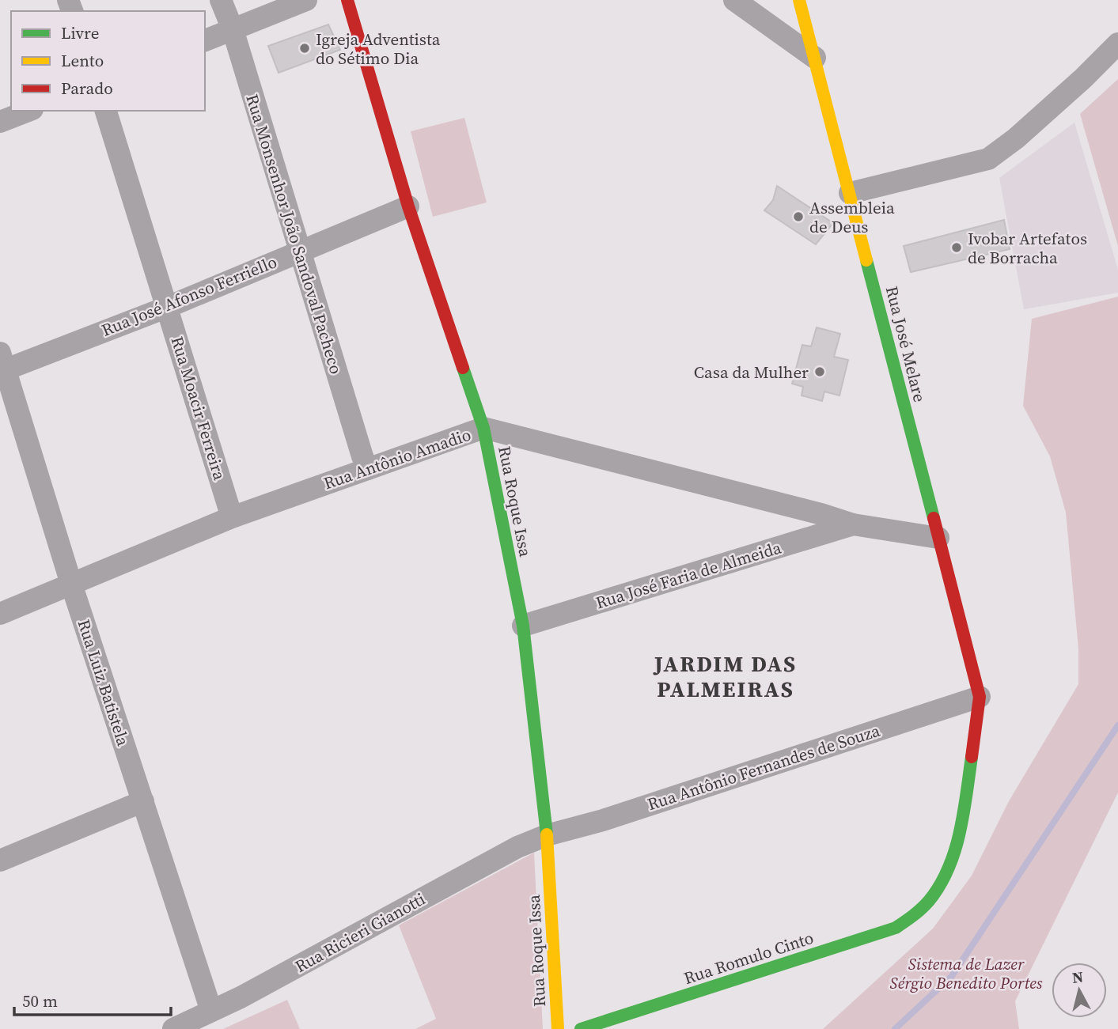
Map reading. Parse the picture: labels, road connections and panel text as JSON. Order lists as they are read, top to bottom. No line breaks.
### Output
{"streets":{"street":["Rua Monsenhor João Sandoval Pacheco","Rua José Afonso Ferriello","Rua José Melare","Rua Moacir Ferreira","Rua Antônio Amadio","Rua Roque Issa","Rua José Faria de Almeida","Rua Luiz Batistela","Rua Antônio Fernandes de Souza","Rua Ricieri Gianotti","Rua Romulo Cinto"]},"crossings":[["Rua Monsenhor João Sandoval Pacheco","Rua José Afonso Ferriello"],["Rua Monsenhor João Sandoval Pacheco","Rua Antônio Amadio"],["Rua José Afonso Ferriello","Rua Moacir Ferreira"],["Rua José Afonso Ferriello","Rua Roque Issa"],["Rua José Afonso Ferriello","Rua Luiz Batistela"],["Rua José Melare","Rua Antônio Amadio"],["Rua José Melare","Rua Antônio Fernandes de Souza"],["Rua José Melare","Rua Romulo Cinto"],["Rua Moacir Ferreira","Rua Antônio Amadio"],["Rua Antônio Amadio","Rua Roque Issa"],["Rua Antônio Amadio","Rua José Faria de Almeida"],["Rua Antônio Amadio","Rua Luiz Batistela"],["Rua Roque Issa","Rua José Faria de Almeida"],["Rua Roque Issa","Rua Antônio Fernandes de Souza"],["Rua Roque Issa","Rua Ricieri Gianotti"],["Rua Luiz Batistela","Rua Ricieri Gianotti"],["Rua Antônio Fernandes de Souza","Rua Ricieri Gianotti"],["Rua Antônio Fernandes de Souza","Rua Romulo Cinto"]],"districts":["JARDIM DAS PALMEIRAS"],"parks":["Sistema de Lazer Sérgio Benedito Portes"],"places":["Igreja Adventista do Sétimo Dia","Assembleia de Deus","Ivobar Artefatos de Borracha","Casa da Mulher"],"legend":["Livre","Lento","Parado"],"scale_bar":"50 m","north":"top"}
